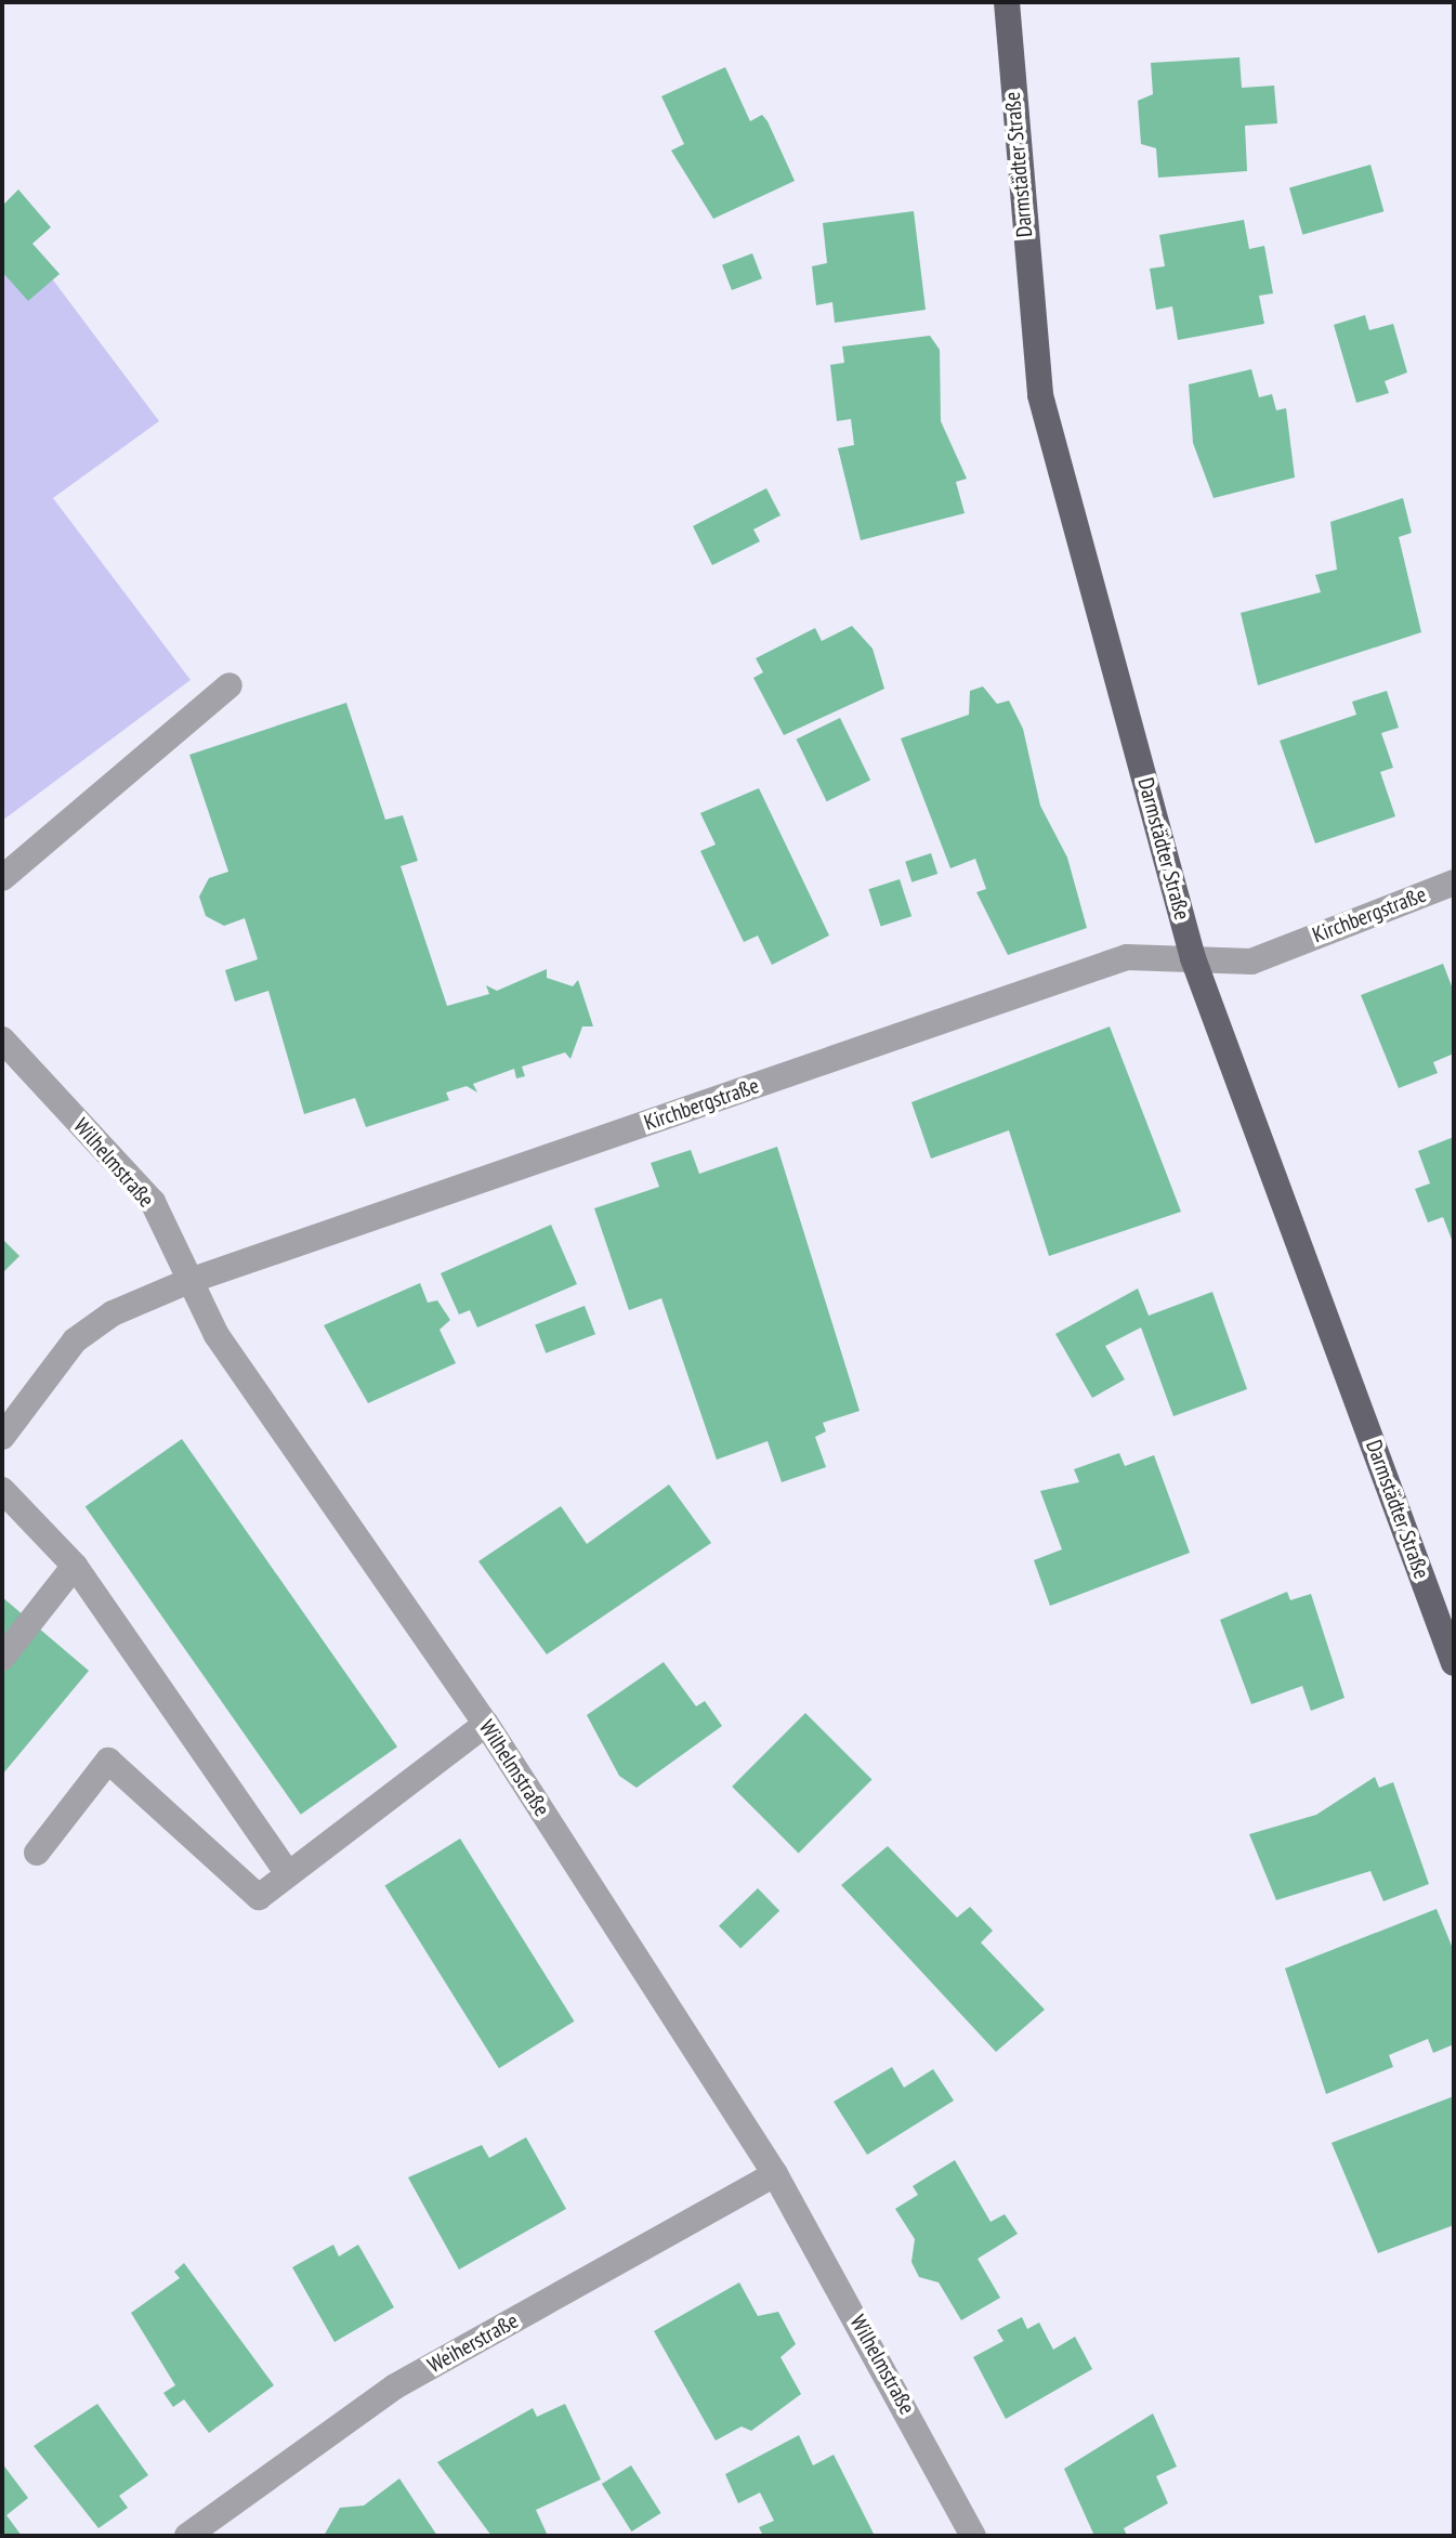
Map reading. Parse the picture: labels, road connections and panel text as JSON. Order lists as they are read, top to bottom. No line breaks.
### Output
{"streets":{"main road":["Darmstädter Straße"],"street":["Kirchbergstraße","Wilhelmstraße","Weiherstraße"]},"crossings":[["Darmstädter Straße","Kirchbergstraße"],["Kirchbergstraße","Wilhelmstraße"],["Wilhelmstraße","Weiherstraße"]]}
